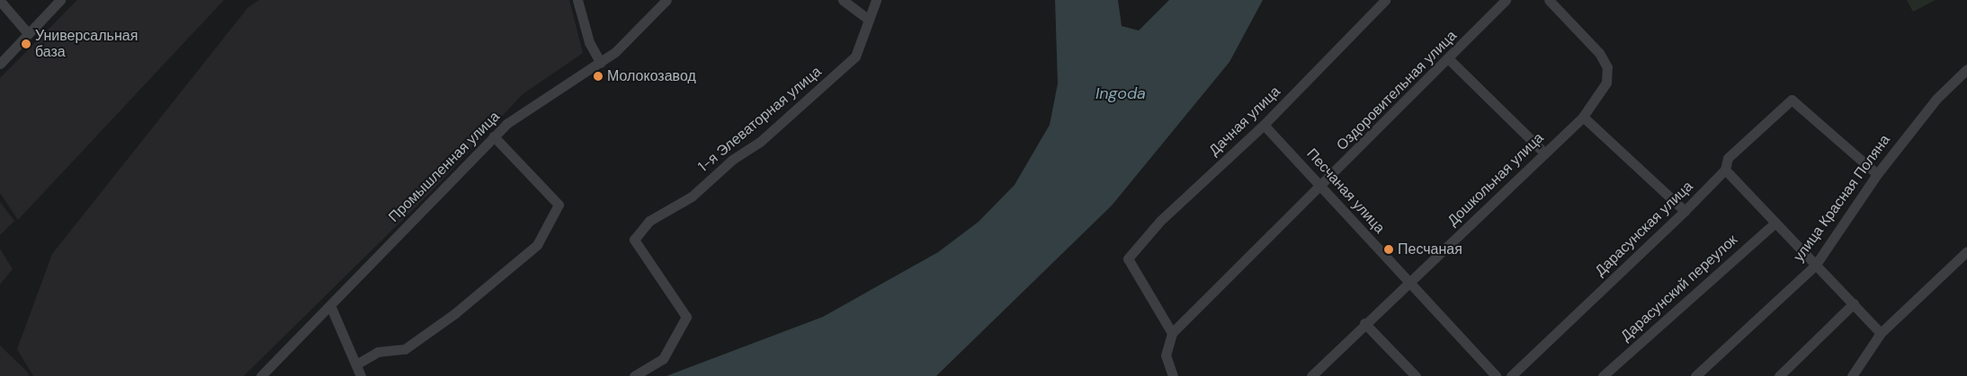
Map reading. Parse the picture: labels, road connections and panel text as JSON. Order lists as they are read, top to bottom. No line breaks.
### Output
{"streets":{"street":["Оздоровительная улица","1-я Элеваторная улица","Дачная улица","Промышленная улица","Дошкольная улица","Песчаная улица","улица Красная Поляна","Дарасунская улица","Дарасунский переулок"]},"crossings":[["Оздоровительная улица","Дачная улица"],["Оздоровительная улица","Песчаная улица"],["Дачная улица","Песчаная улица"],["Дошкольная улица","Песчаная улица"],["улица Красная Поляна","Дарасунская улица"]],"water":["Ingoda"],"places":["Универсальная база","Молокозавод","Песчаная"]}
